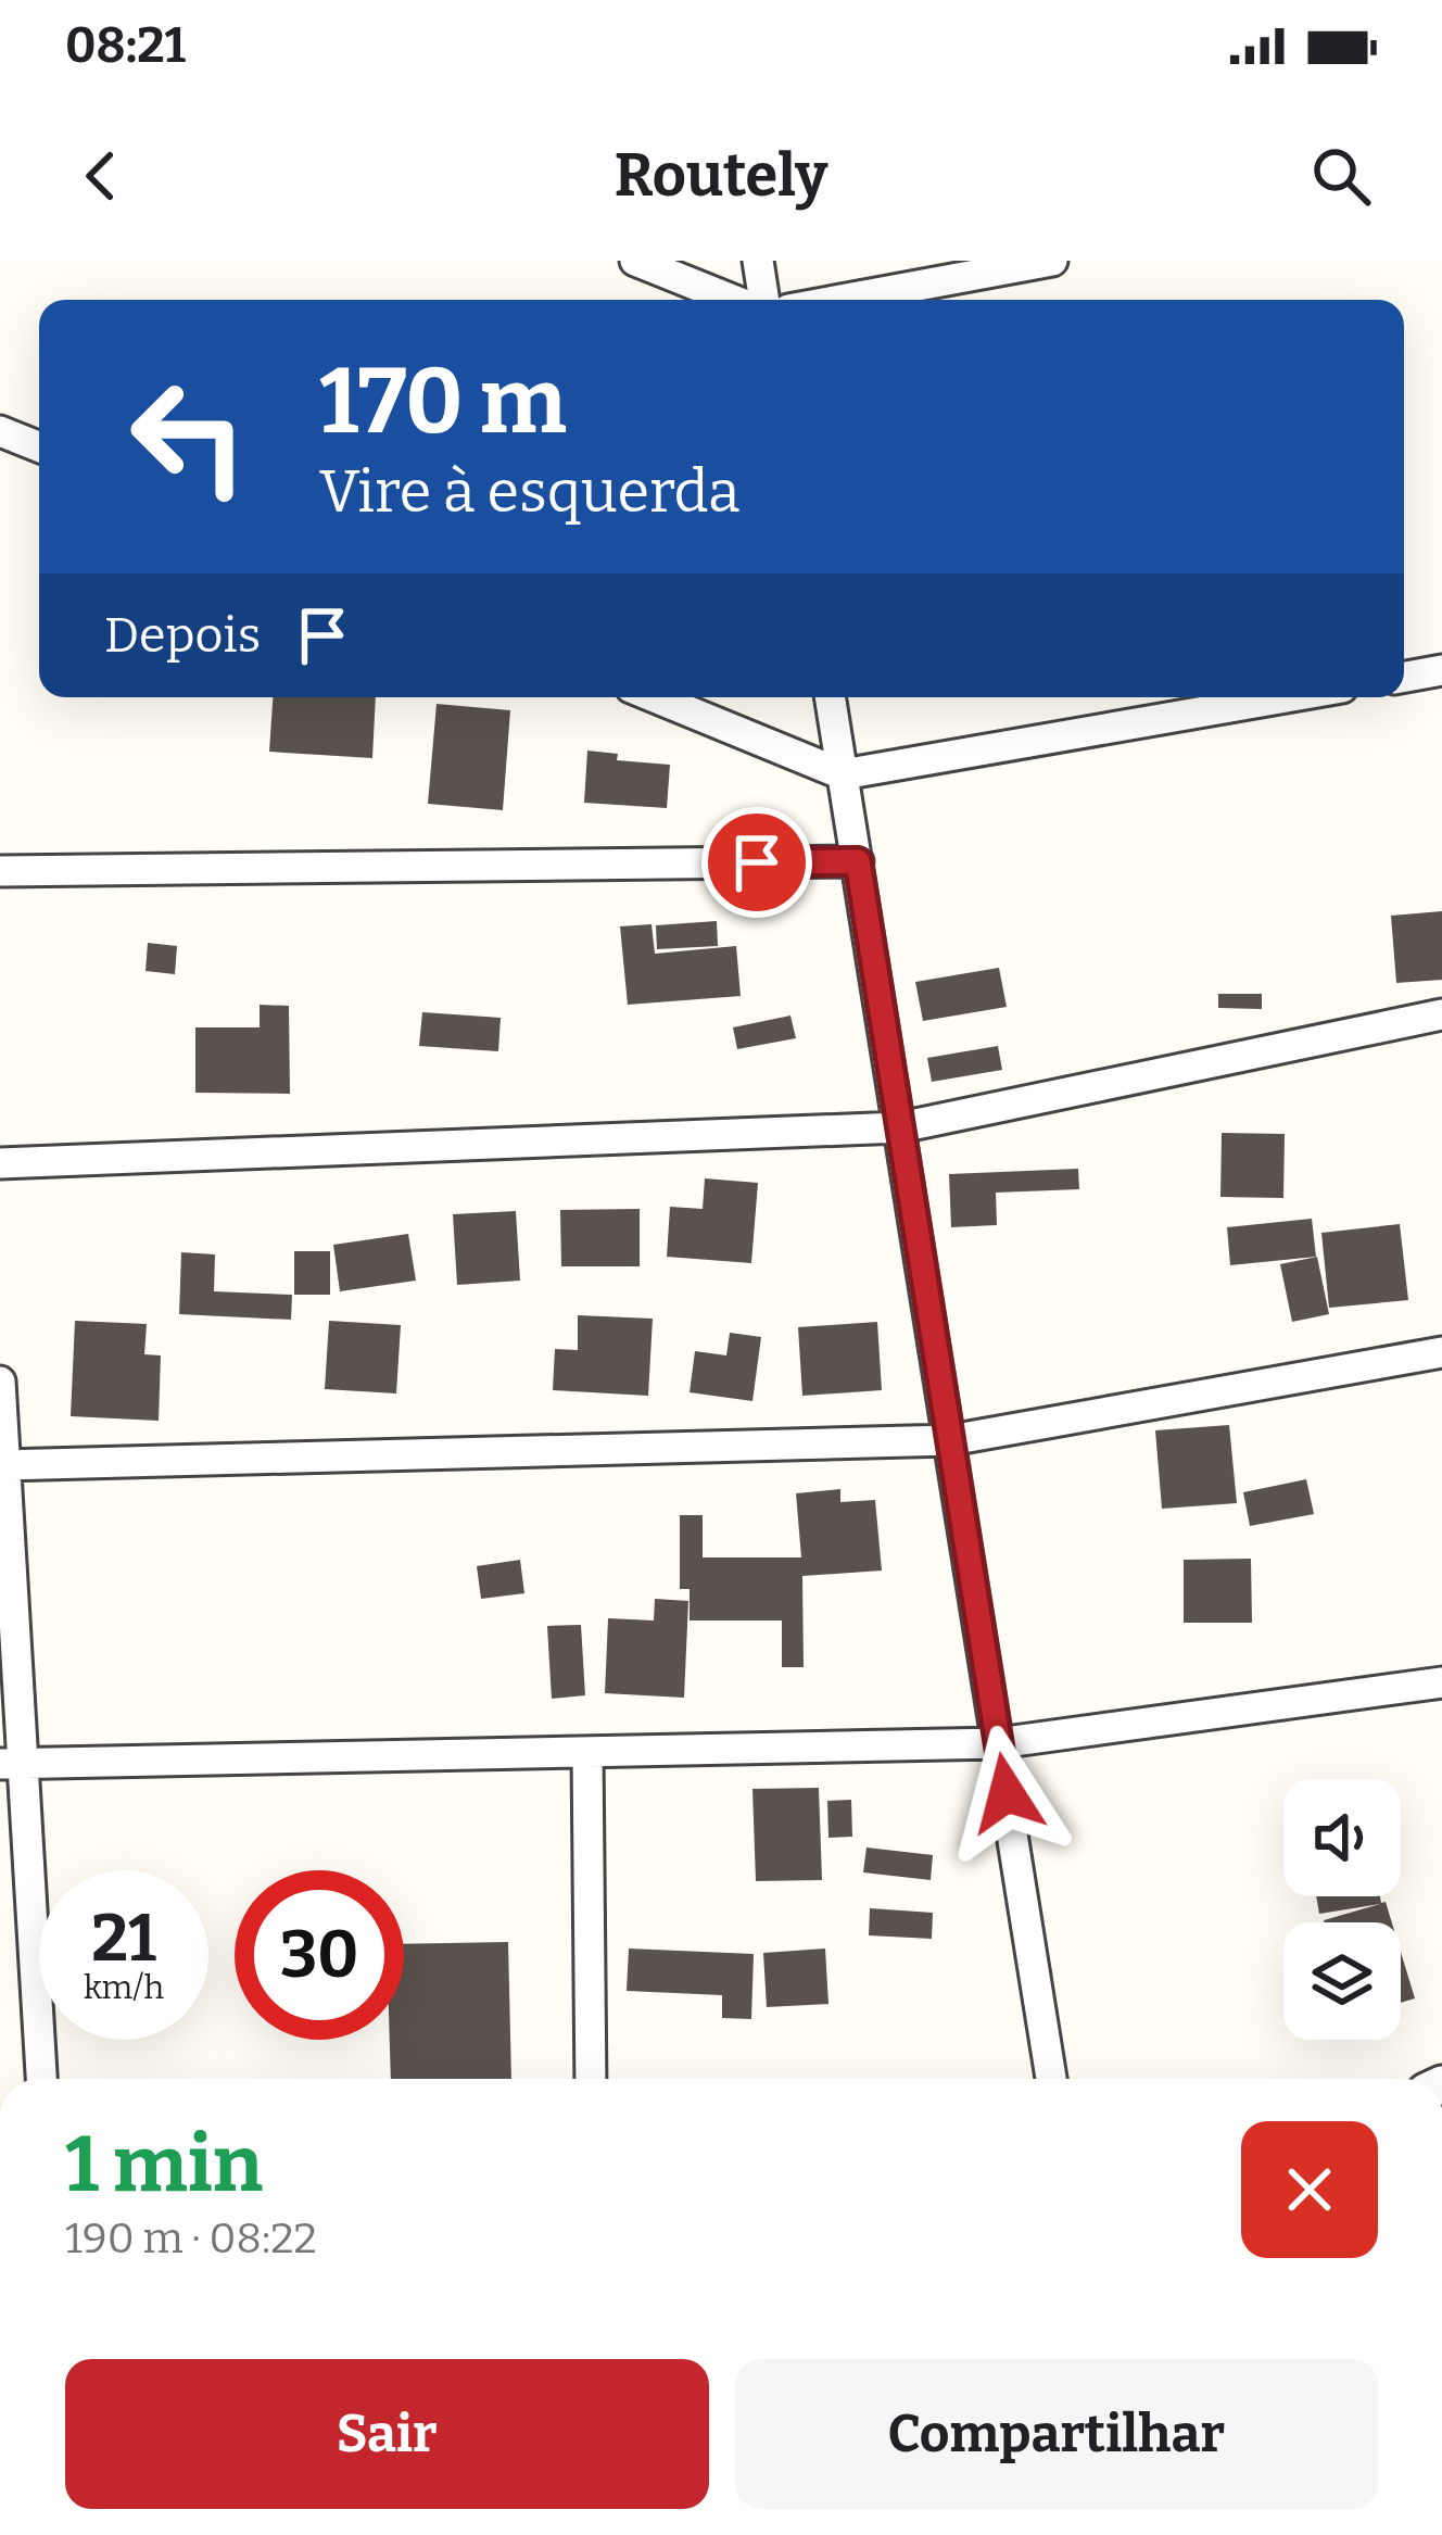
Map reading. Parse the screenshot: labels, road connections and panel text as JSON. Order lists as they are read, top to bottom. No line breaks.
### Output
{"page":{"status":"08:21","header":"Routely","turn":["170 m","Vire à esquerda"],"then":"Depois","speed":"21 km/h","limit":"30","heading":["1 min","190 m · 08:22"],"buttons":["Sair","Compartilhar"]}}
